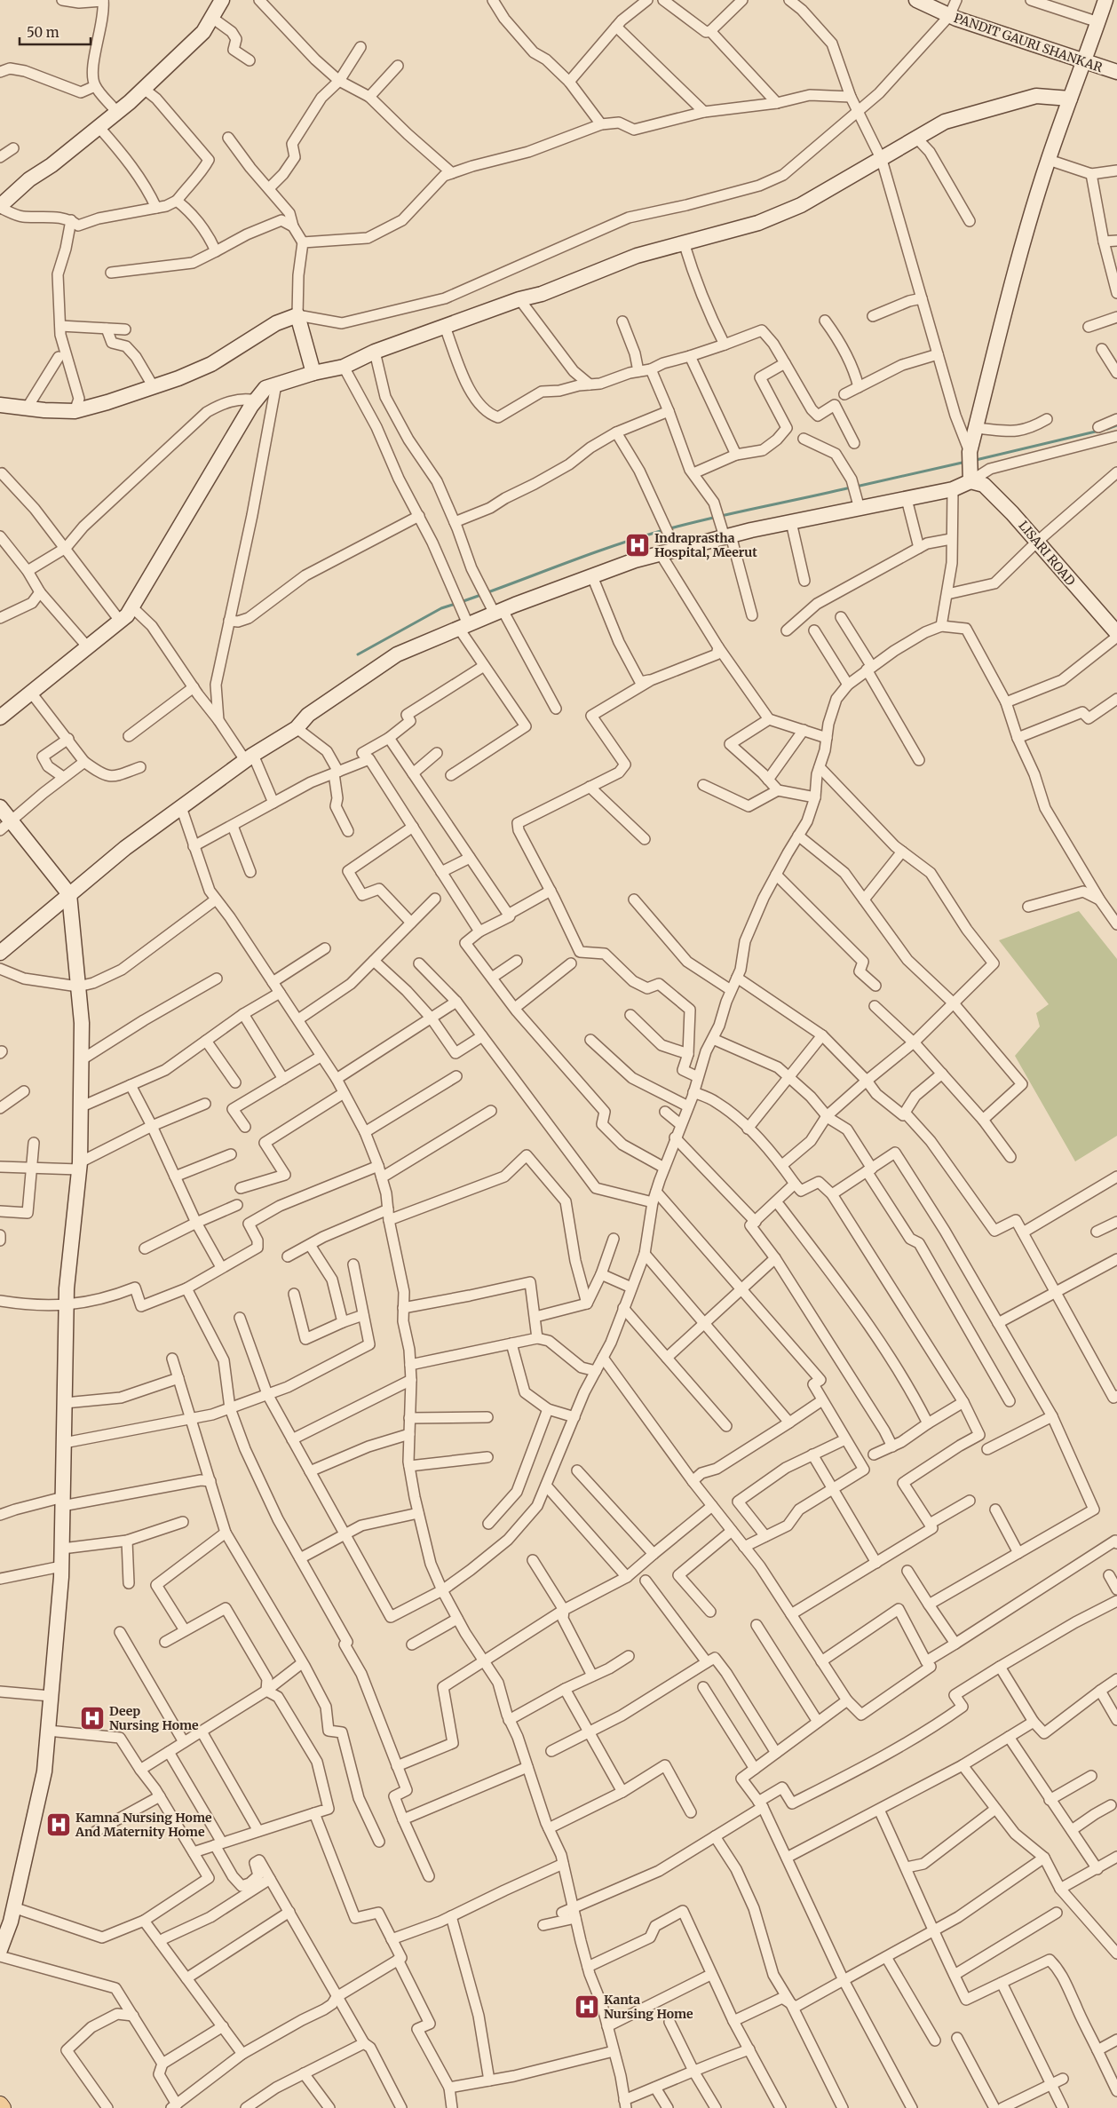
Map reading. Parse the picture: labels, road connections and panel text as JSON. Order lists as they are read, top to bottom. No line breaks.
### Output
{"streets":{"street":["PANDIT GAURI SHANKAR","LISARI ROAD"]},"places":{"hospital":["Indraprastha Hospital, Meerut","Deep Nursing Home","Kamna Nursing Home And Maternity Home","Kanta Nursing Home"]},"scale_bar":"50 m"}
